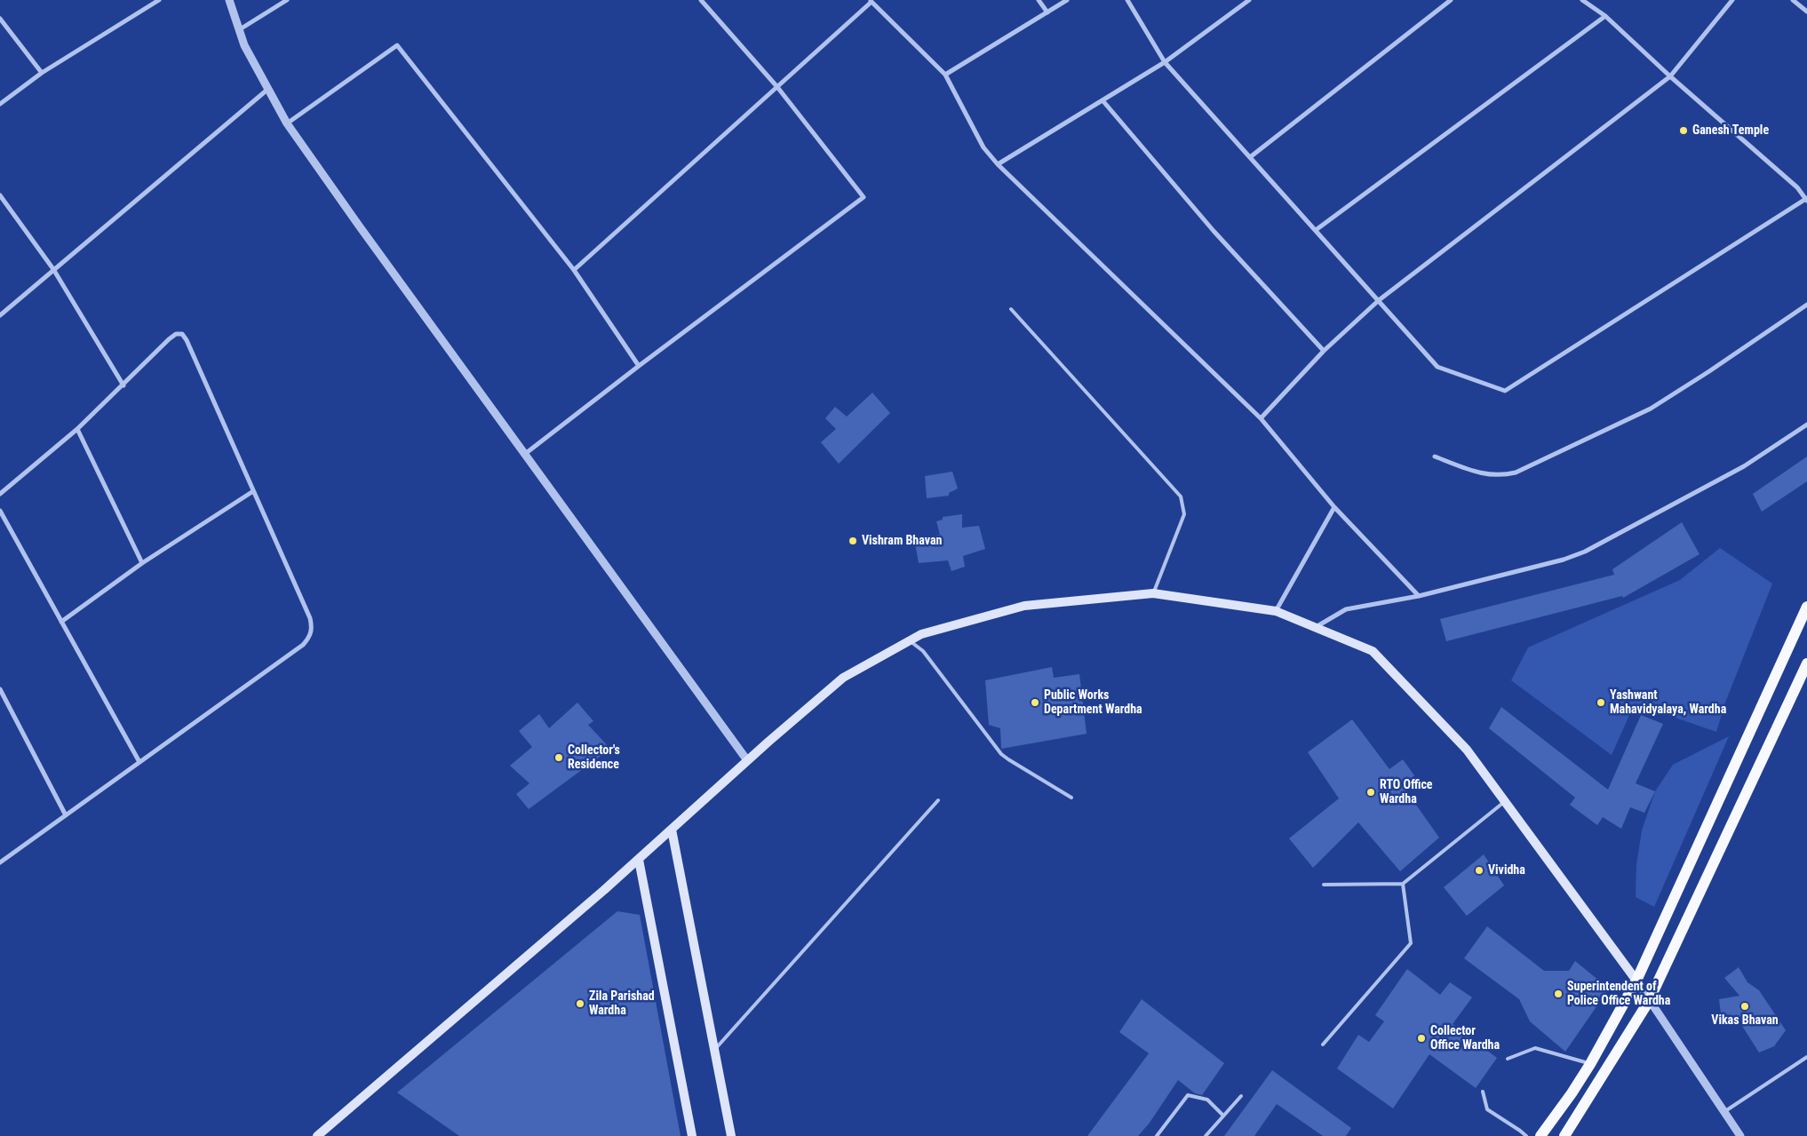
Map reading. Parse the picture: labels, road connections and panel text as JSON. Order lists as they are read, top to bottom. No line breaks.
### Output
{"places":["Ganesh Temple","Vishram Bhavan","Public Works Department Wardha","Yashwant Mahavidyalaya, Wardha","Collector's Residence","RTO Office Wardha","Vividha","Superintendent of Police Office Wardha","Zila Parishad Wardha","Vikas Bhavan","Collector Office Wardha"]}
